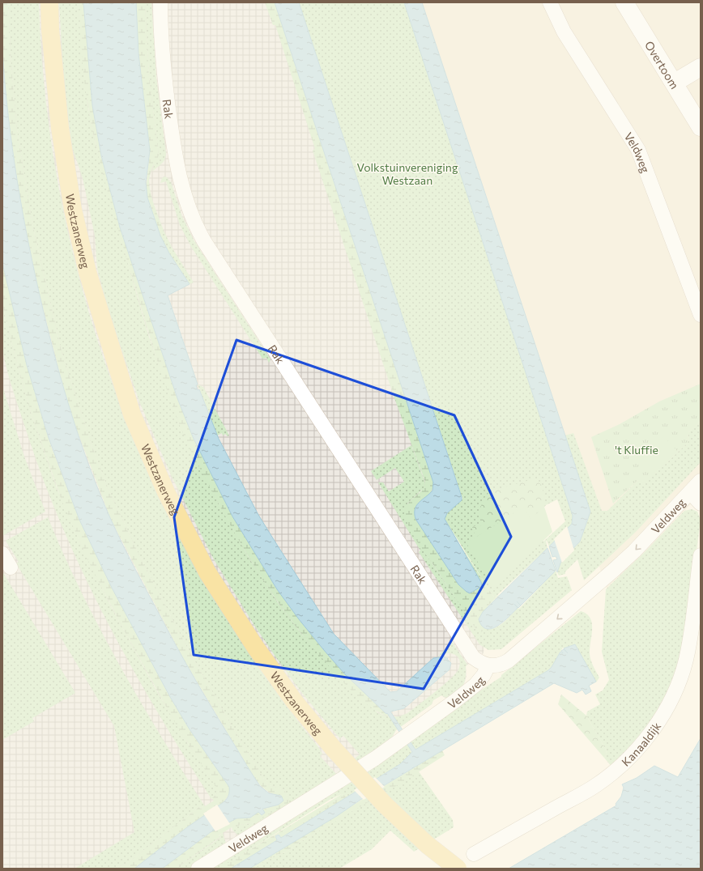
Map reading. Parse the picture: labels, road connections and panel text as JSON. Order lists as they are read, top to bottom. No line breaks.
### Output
{"streets":{"main road":["Westzanerweg"],"street":["Overtoom","Rak","Veldweg","Kanaaldijk"]},"crossings":[["Rak","Veldweg"]],"parks":["Volkstuinvereniging Westzaan","'t Kluffie"]}
